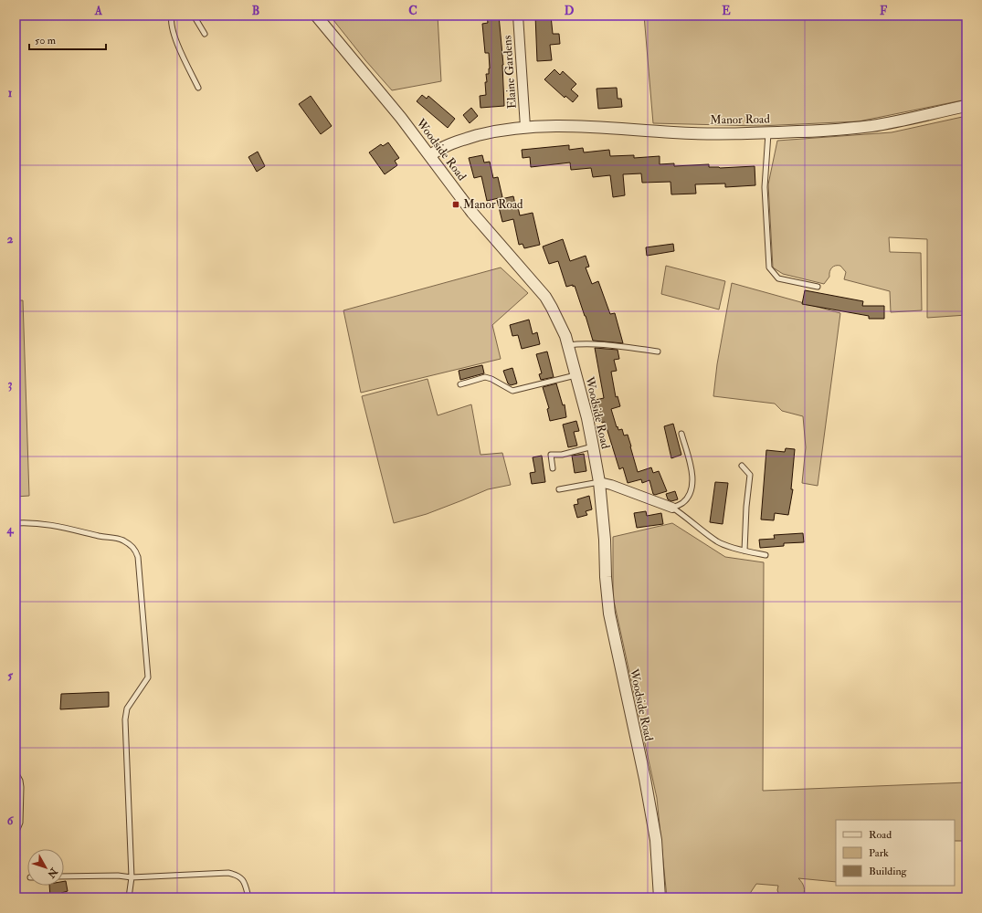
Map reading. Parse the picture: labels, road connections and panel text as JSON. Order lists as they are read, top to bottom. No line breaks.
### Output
{"streets":{"street":["Elaine Gardens","Manor Road","Woodside Road"]},"crossings":[["Elaine Gardens","Manor Road"],["Manor Road","Woodside Road"]],"places":{"transit":["Manor Road"]},"legend":["Road","Park","Building"],"scale_bar":"50 m","north":"bottom right","grid":{"columns":["A","B","C","D","E","F"],"rows":["1","2","3","4","5","6"]}}
